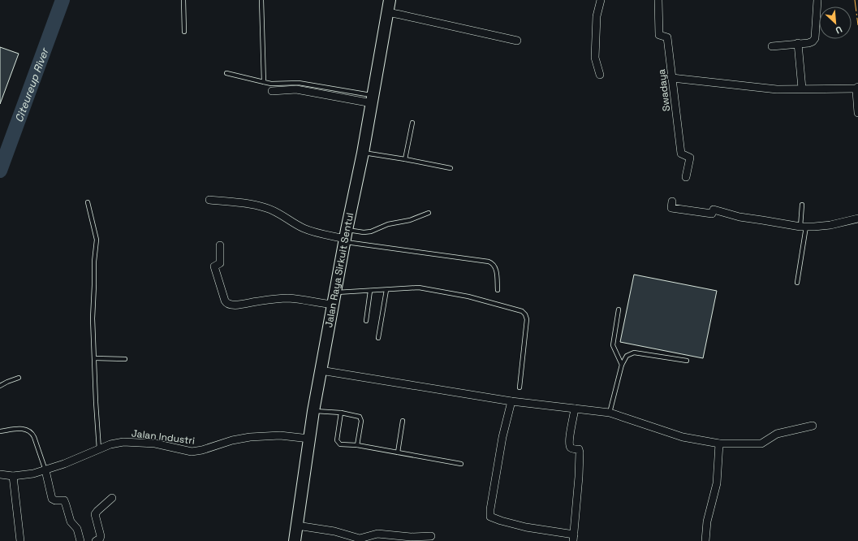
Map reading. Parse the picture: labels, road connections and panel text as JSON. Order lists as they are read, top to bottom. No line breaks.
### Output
{"streets":{"main road":["Jalan Raya Sirkuit Sentul"],"street":["Swadaya","Jalan Industri"]},"crossings":[["Jalan Raya Sirkuit Sentul","Jalan Industri"]],"water":["Citeureup River"],"north":"bottom right"}
